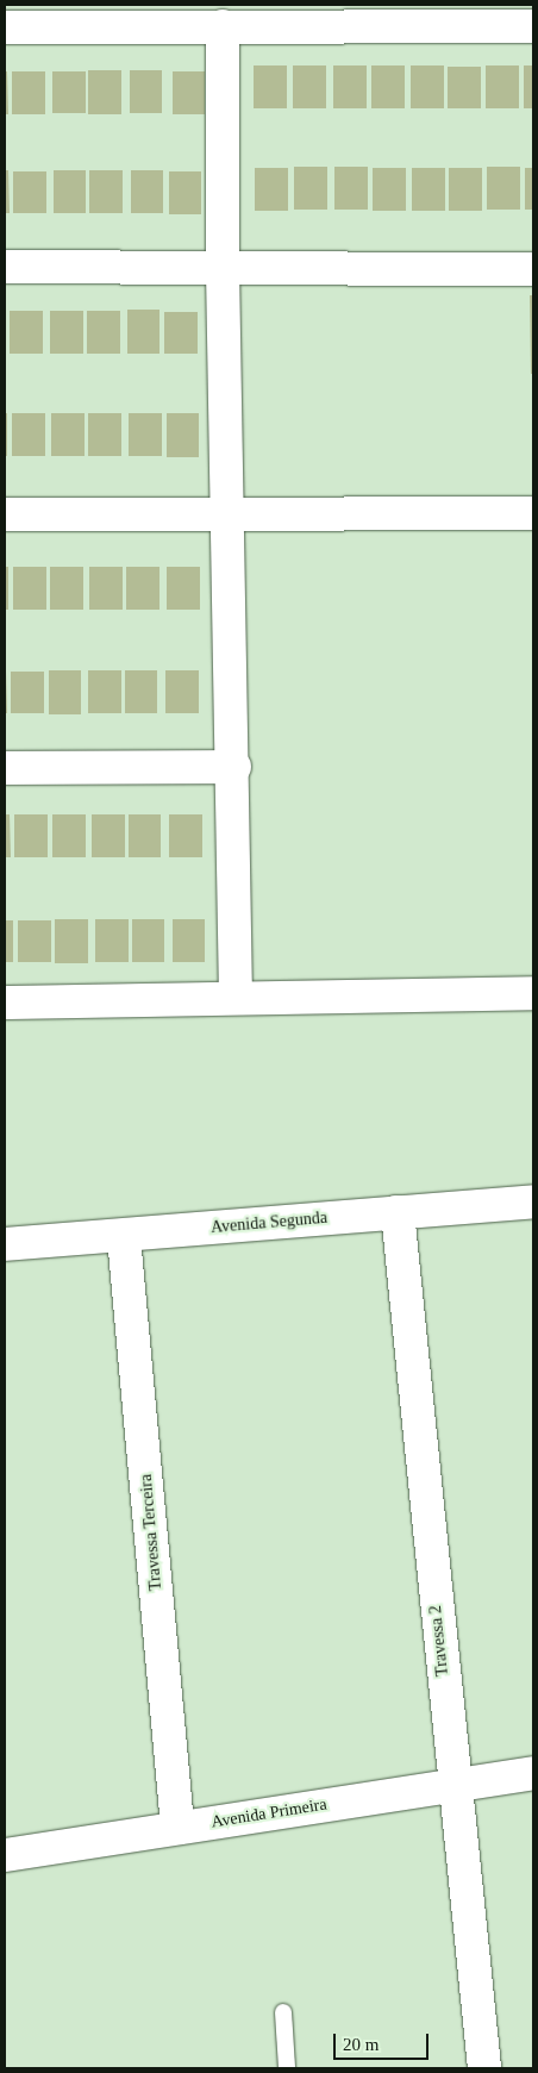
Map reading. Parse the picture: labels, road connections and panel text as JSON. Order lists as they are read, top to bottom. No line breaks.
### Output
{"streets":{"street":["Avenida Segunda","Travessa Terceira","Travessa 2","Avenida Primeira"]},"crossings":[["Avenida Segunda","Travessa Terceira"],["Avenida Segunda","Travessa 2"],["Travessa Terceira","Avenida Primeira"],["Travessa 2","Avenida Primeira"]],"scale_bar":"20 m"}
